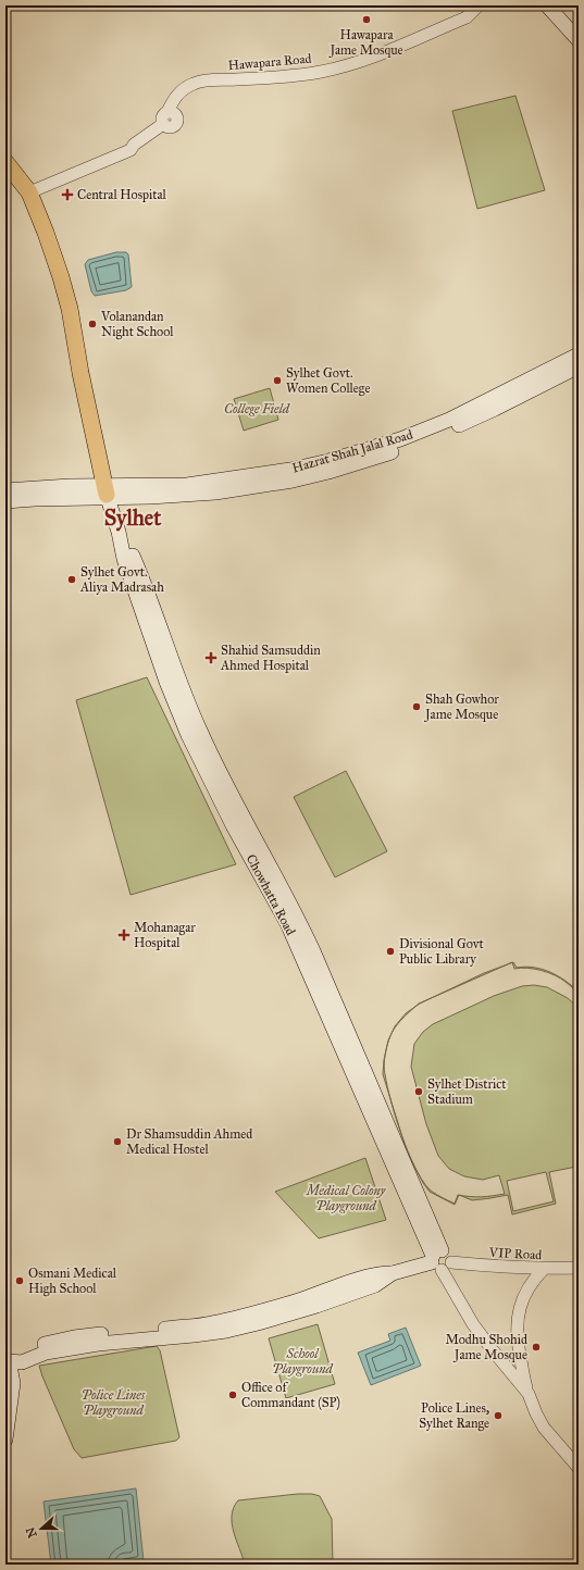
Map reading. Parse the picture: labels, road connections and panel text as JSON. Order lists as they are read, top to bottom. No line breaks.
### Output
{"streets":{"main road":["Hazrat Shah Jalal Road","Chowhatta Road"],"street":["Hawapara Road","VIP Road"]},"crossings":[["Hazrat Shah Jalal Road","Chowhatta Road"],["Chowhatta Road","VIP Road"]],"districts":["Sylhet"],"parks":["College Field","Medical Colony Playground","School Playground","Police Lines Playground"],"places":{"other":["Hawapara Jame Mosque","Volanandan Night School","Sylhet Govt. Women College","Sylhet Govt. Aliya Madrasah","Shah Gowhor Jame Mosque","Divisional Govt Public Library","Sylhet District Stadium","Dr Shamsuddin Ahmed Medical Hostel","Osmani Medical High School","Modhu Shohid Jame Mosque","Office of Commandant (SP)","Police Lines, Sylhet Range"],"health":["Central Hospital","Shahid Samsuddin Ahmed Hospital","Mohanagar Hospital"]},"north":"left"}
